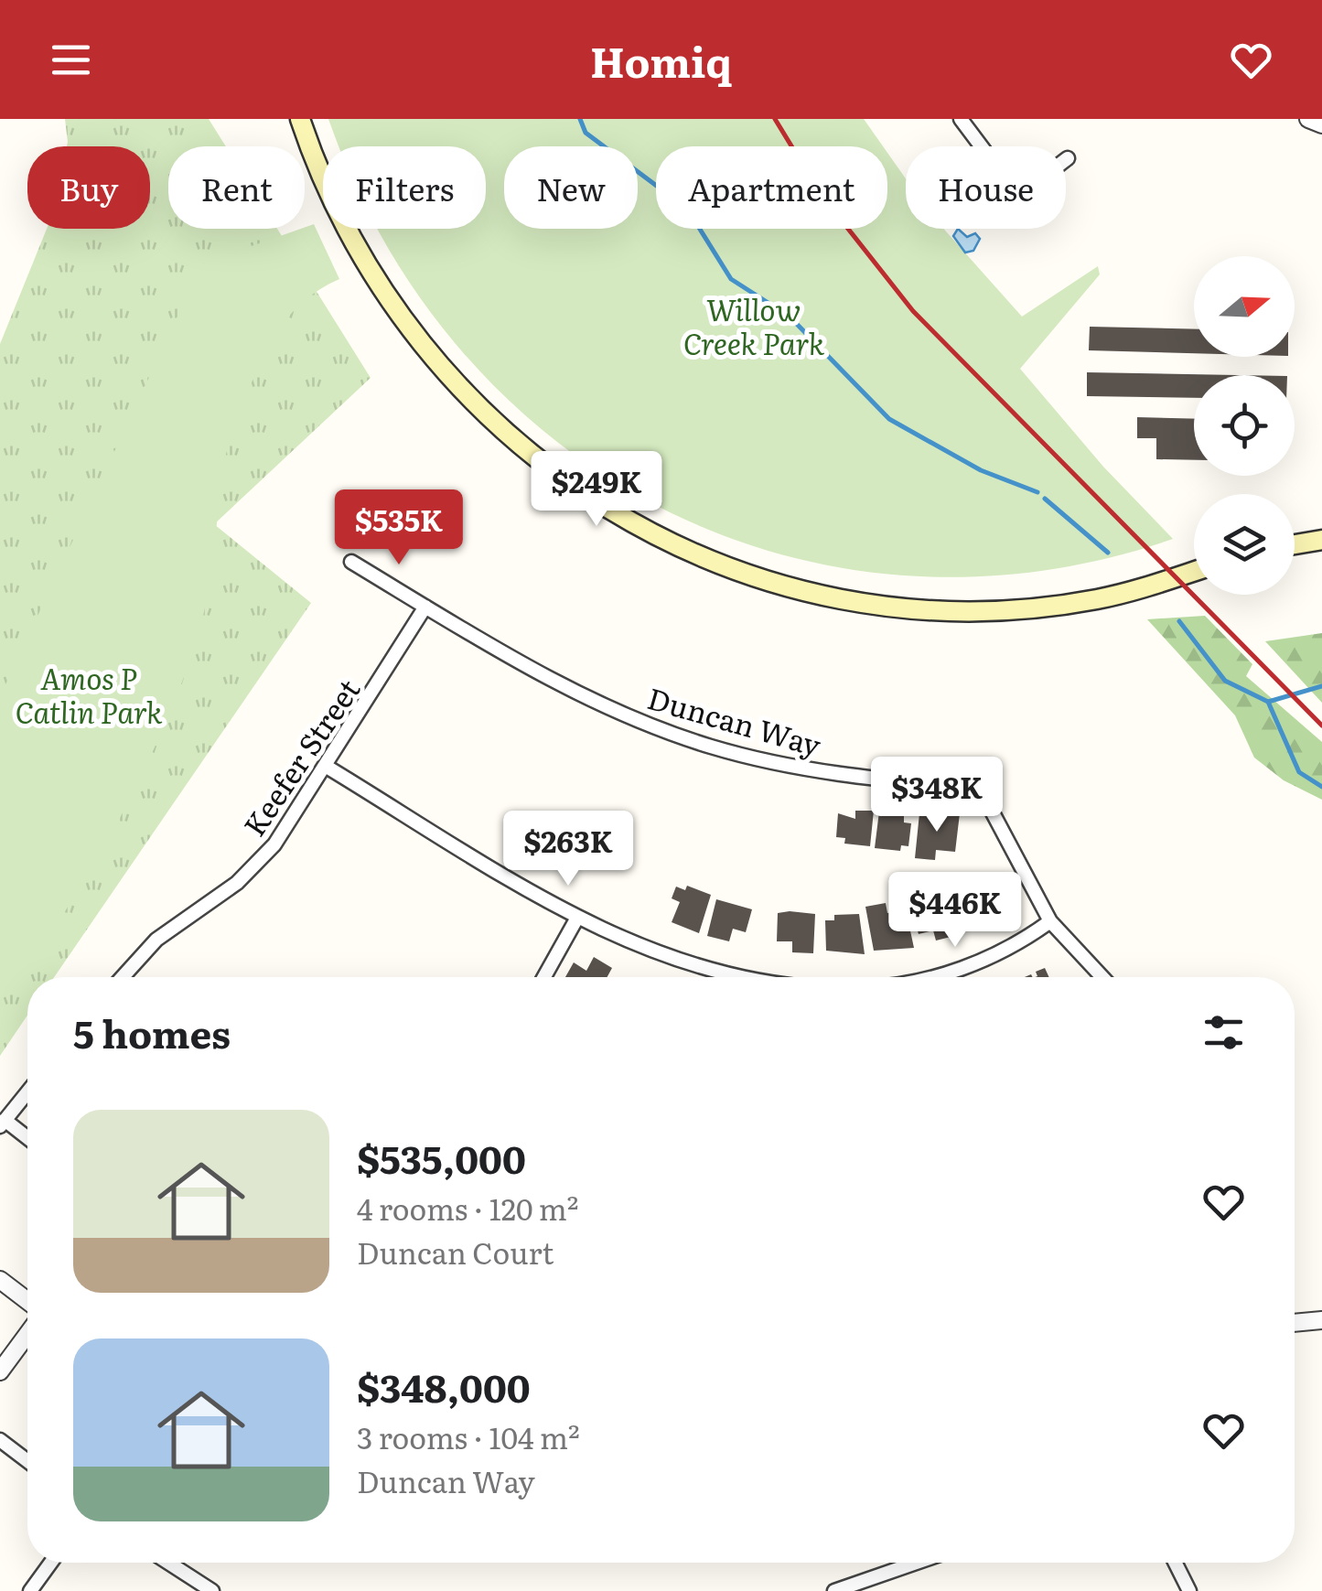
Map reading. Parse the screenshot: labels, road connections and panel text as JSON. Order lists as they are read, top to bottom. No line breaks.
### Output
{"streets":{"street":["Duncan Way","Keefer Street"]},"crossings":[["Duncan Way","Keefer Street"]],"parks":["Willow Creek Park","Amos P Catlin Park"],"north":"right","page":{"header":"Homiq","chip":["Buy","Rent","Filters","New","Apartment","House"],"price":["$249K","$535K","$348K","$263K","$446K"],"heading":"5 homes","list":[{"name":"$535,000","note":"4 rooms · 120 m² · Duncan Court"},{"name":"$348,000","note":"3 rooms · 104 m² · Duncan Way"}]}}
